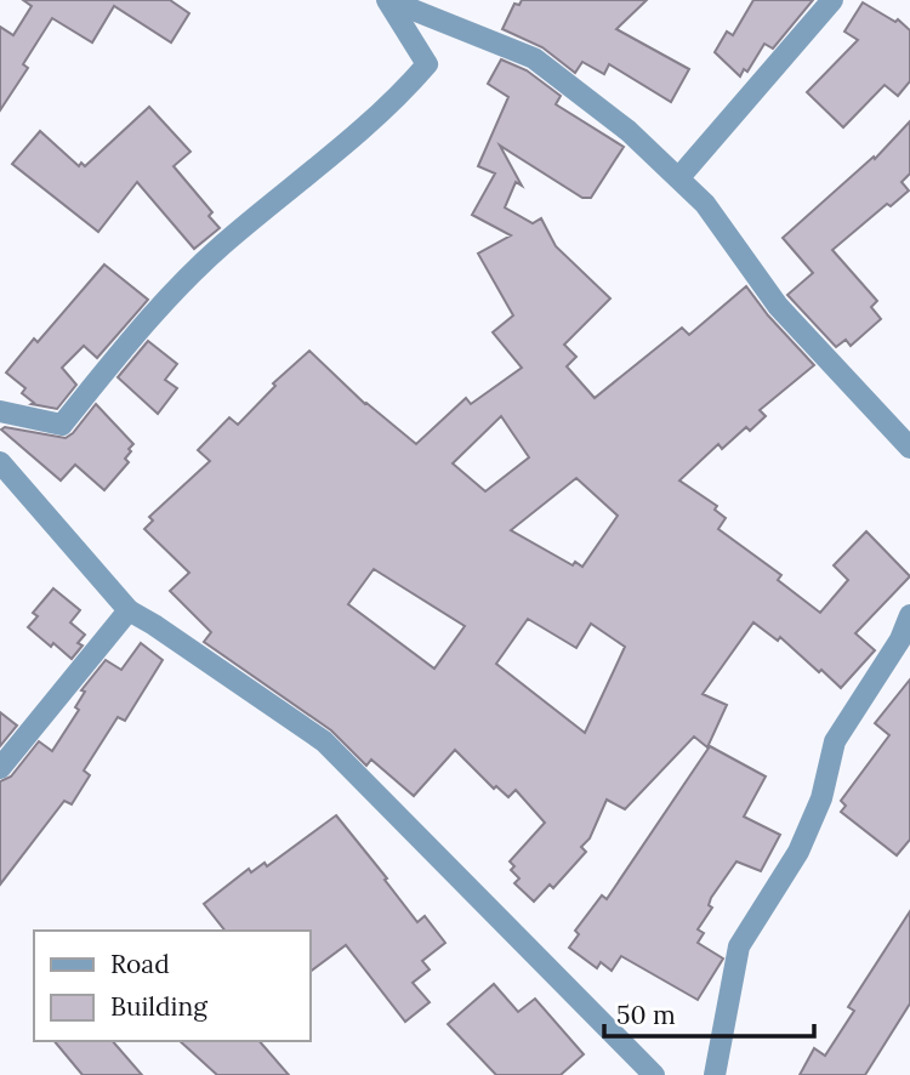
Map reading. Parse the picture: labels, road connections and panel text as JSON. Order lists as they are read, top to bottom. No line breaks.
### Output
{"legend":["Road","Building"],"scale_bar":"50 m"}
